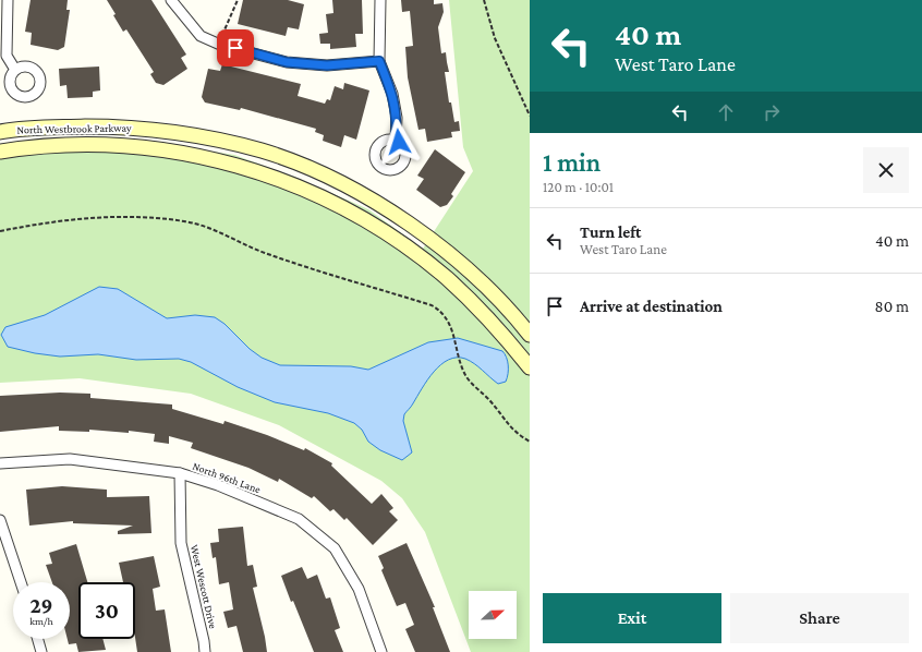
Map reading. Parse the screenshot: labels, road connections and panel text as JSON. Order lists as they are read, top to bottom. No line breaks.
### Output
{"streets":{"street":["North Westbrook Parkway","North 96th Lane","West Wescott Drive"]},"crossings":[["North 96th Lane","West Wescott Drive"]],"north":"right","page":{"turn":["40 m","West Taro Lane"],"heading":["1 min","120 m · 10:01"],"list":[{"name":"Turn left","note":"West Taro Lane","value":"40 m"},{"name":"Arrive at destination","value":"80 m"}],"speed":"29 km/h","limit":"30","buttons":["Exit","Share"]}}
